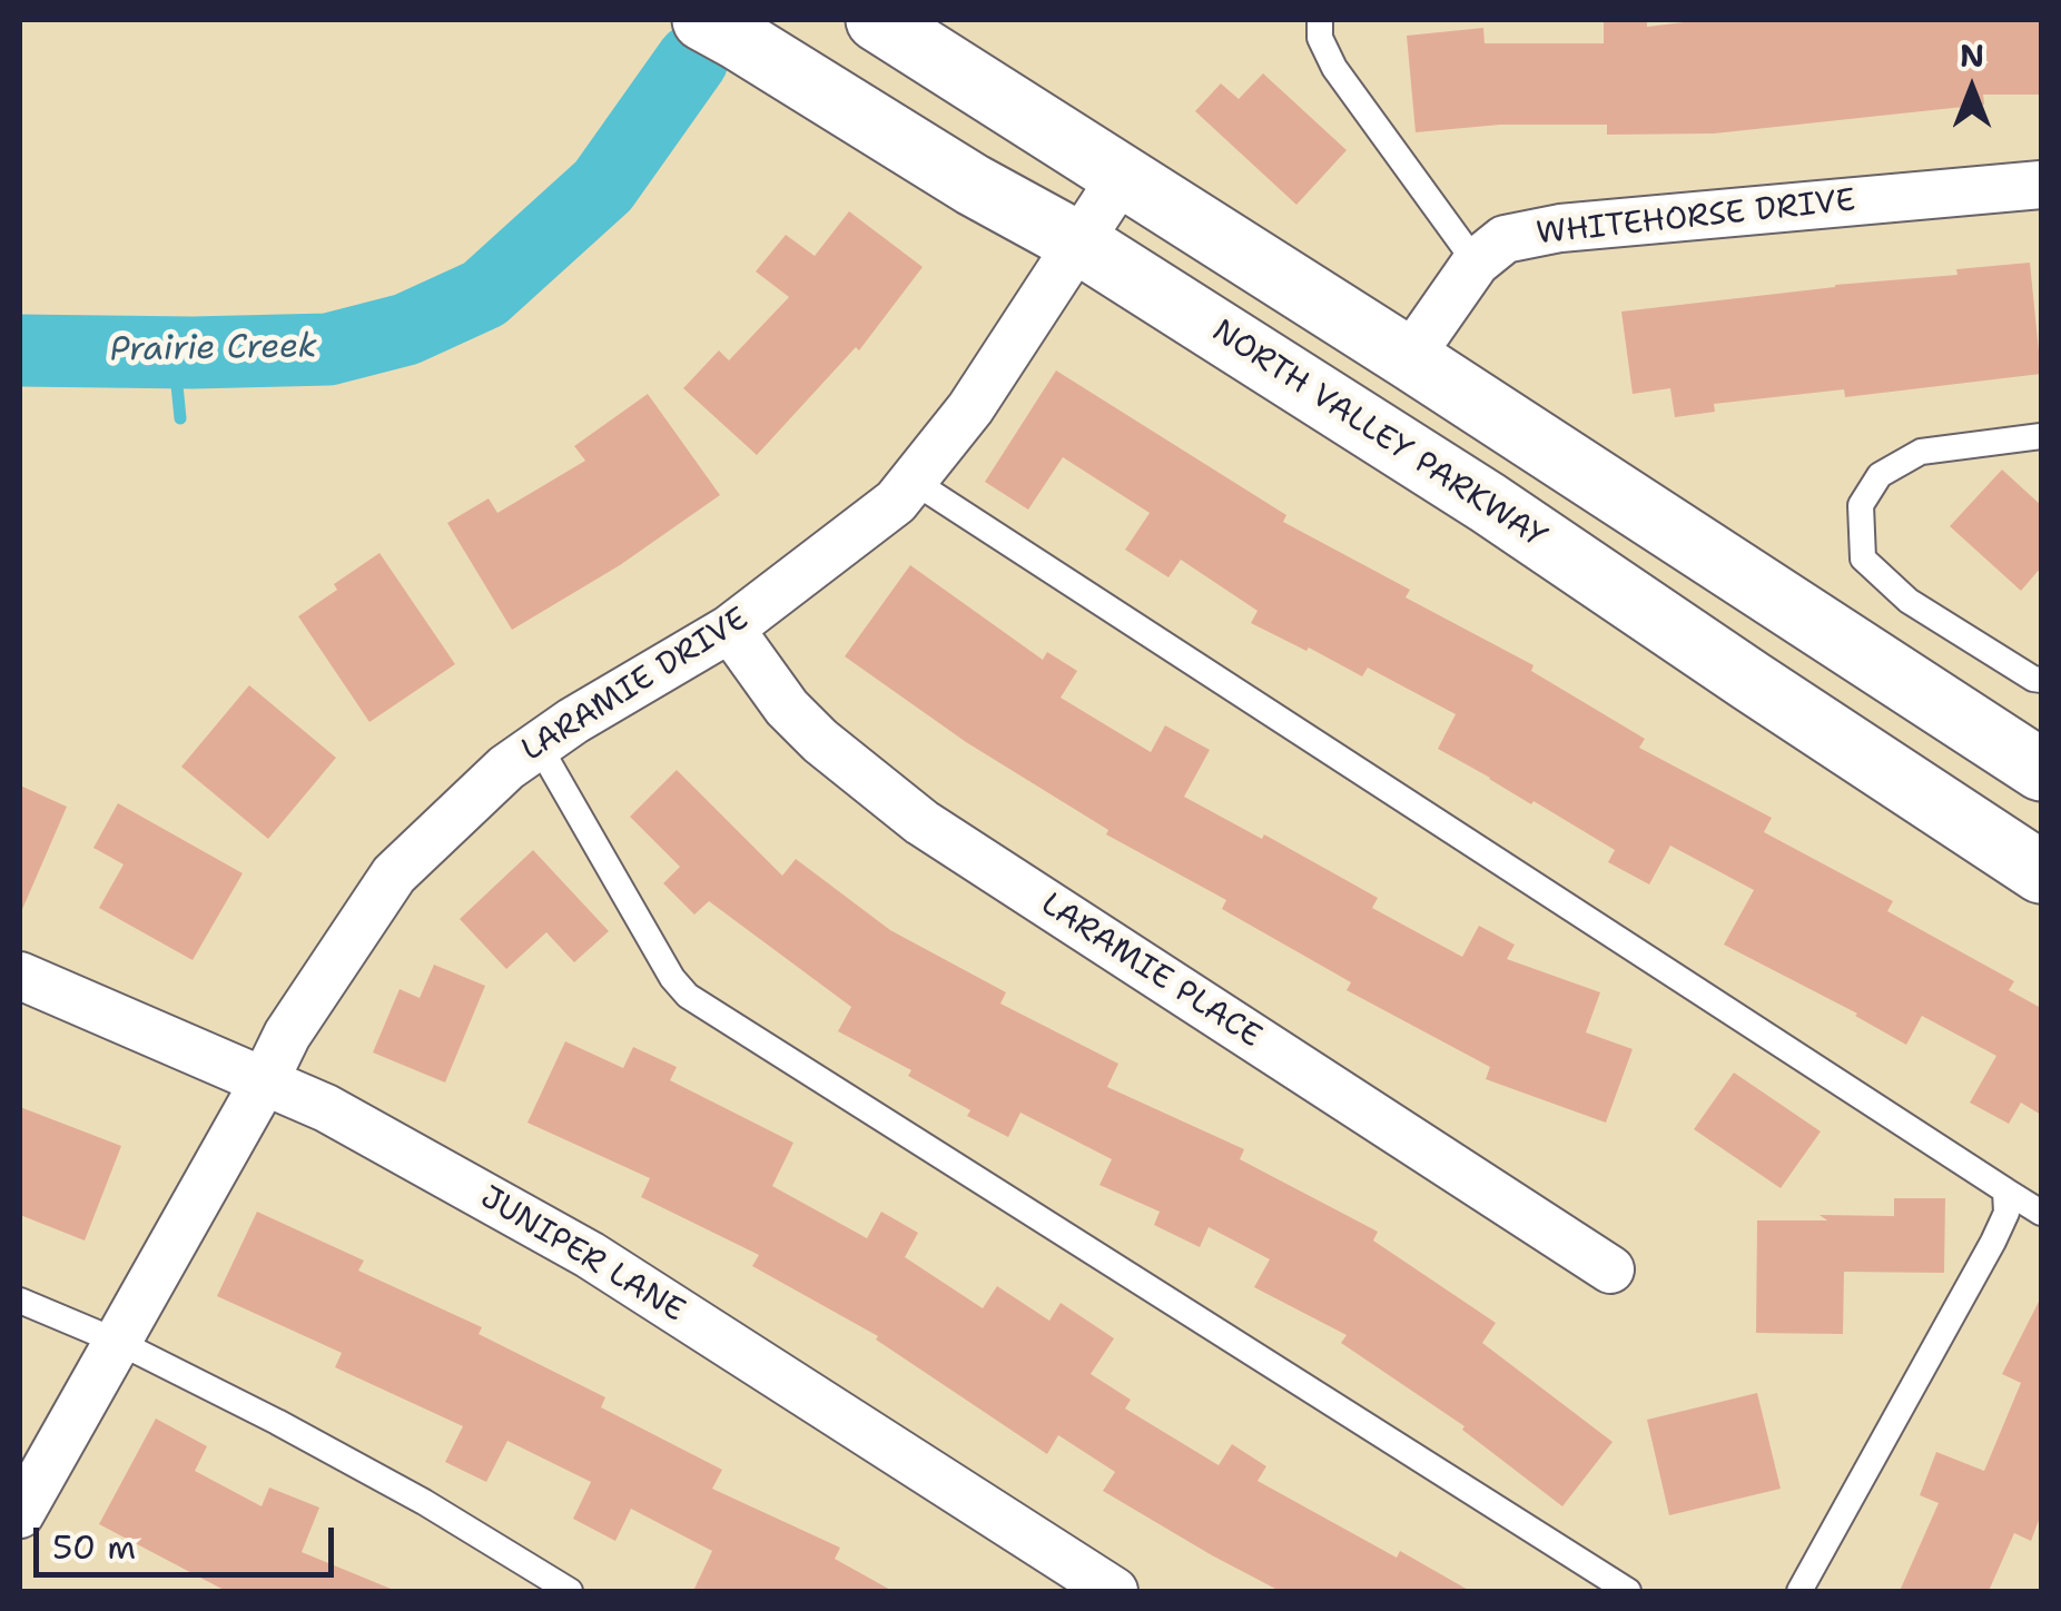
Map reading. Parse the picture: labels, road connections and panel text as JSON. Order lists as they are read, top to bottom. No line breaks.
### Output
{"streets":{"street":["WHITEHORSE DRIVE","NORTH VALLEY PARKWAY","LARAMIE DRIVE","LARAMIE PLACE","JUNIPER LANE"]},"crossings":[["NORTH VALLEY PARKWAY","LARAMIE DRIVE"],["LARAMIE DRIVE","LARAMIE PLACE"],["LARAMIE DRIVE","JUNIPER LANE"]],"water":["Prairie Creek"],"scale_bar":"50 m","north":"top"}
